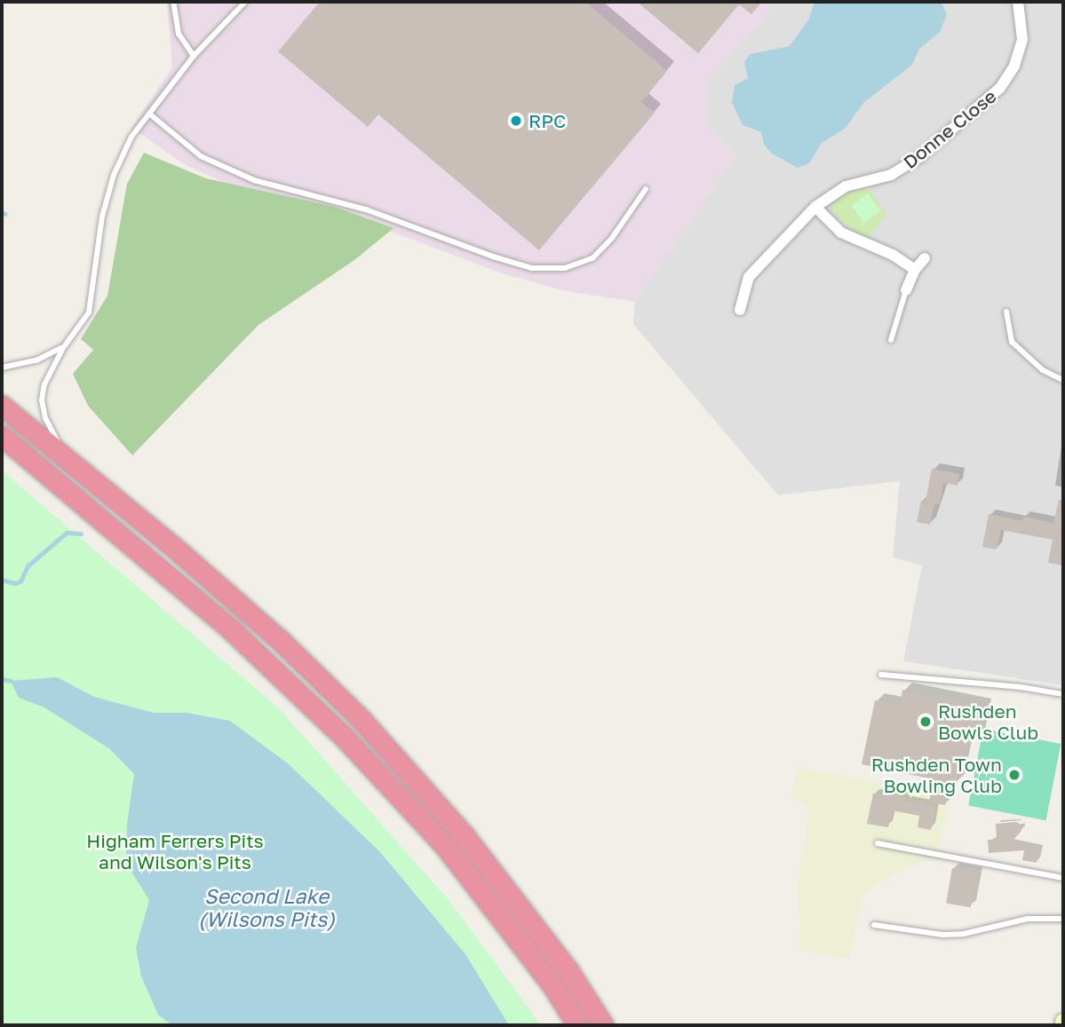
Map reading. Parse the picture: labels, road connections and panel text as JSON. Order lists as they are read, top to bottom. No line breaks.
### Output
{"streets":{"street":["Donne Close"]},"water":["Second Lake (Wilsons Pits)"],"parks":["Higham Ferrers Pits and Wilson's Pits"],"places":["RPC","Rushden Bowls Club","Rushden Town Bowling Club"]}
